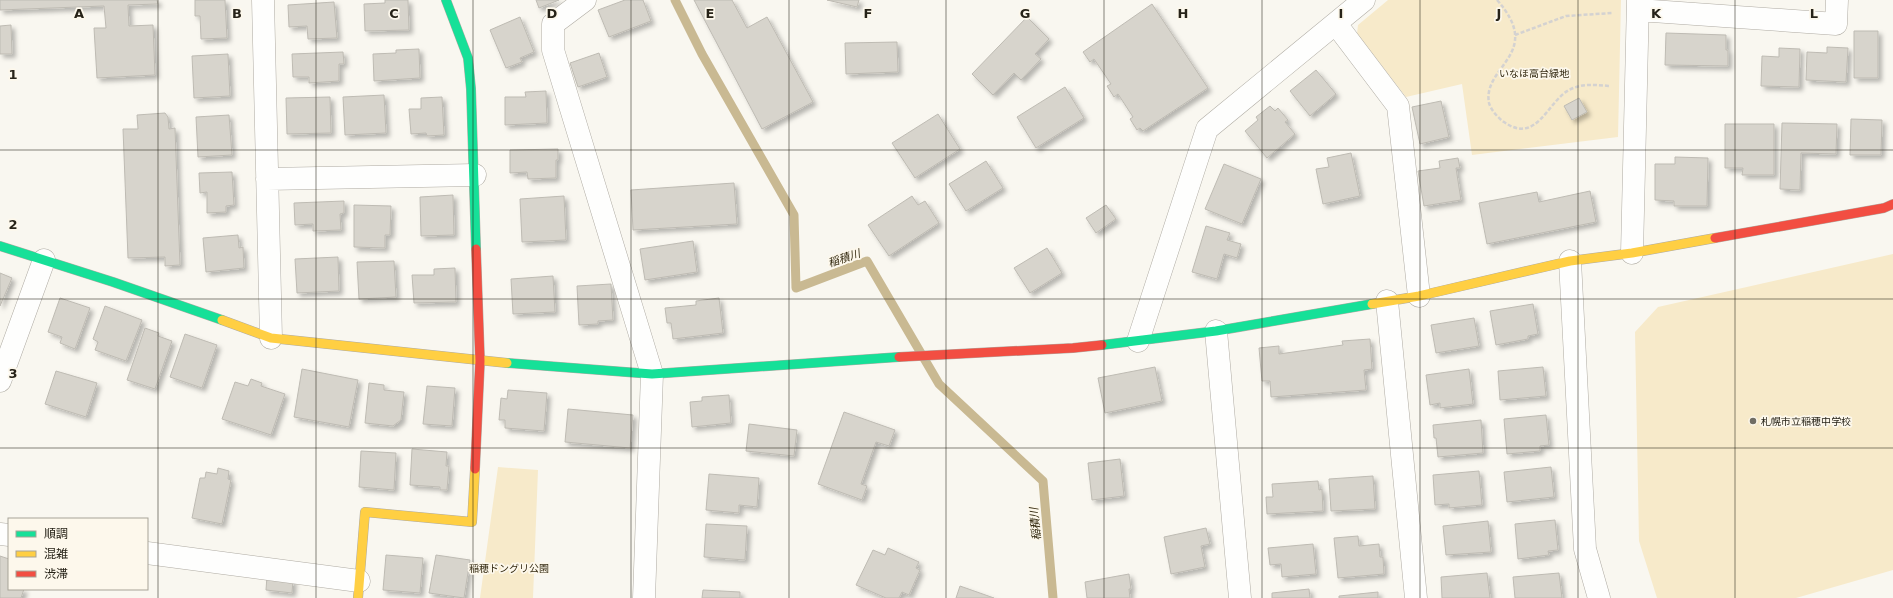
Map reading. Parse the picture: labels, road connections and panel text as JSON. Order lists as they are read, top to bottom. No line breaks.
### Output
{"water":["稲積川"],"parks":["いなほ高台緑地","稲穂ドングリ公園"],"places":["札幌市立稲穂中学校"],"legend":["順調","混雑","渋滞"],"grid":{"columns":["A","B","C","D","E","F","G","H","I","J","K","L"],"rows":["1","2","3"]}}
